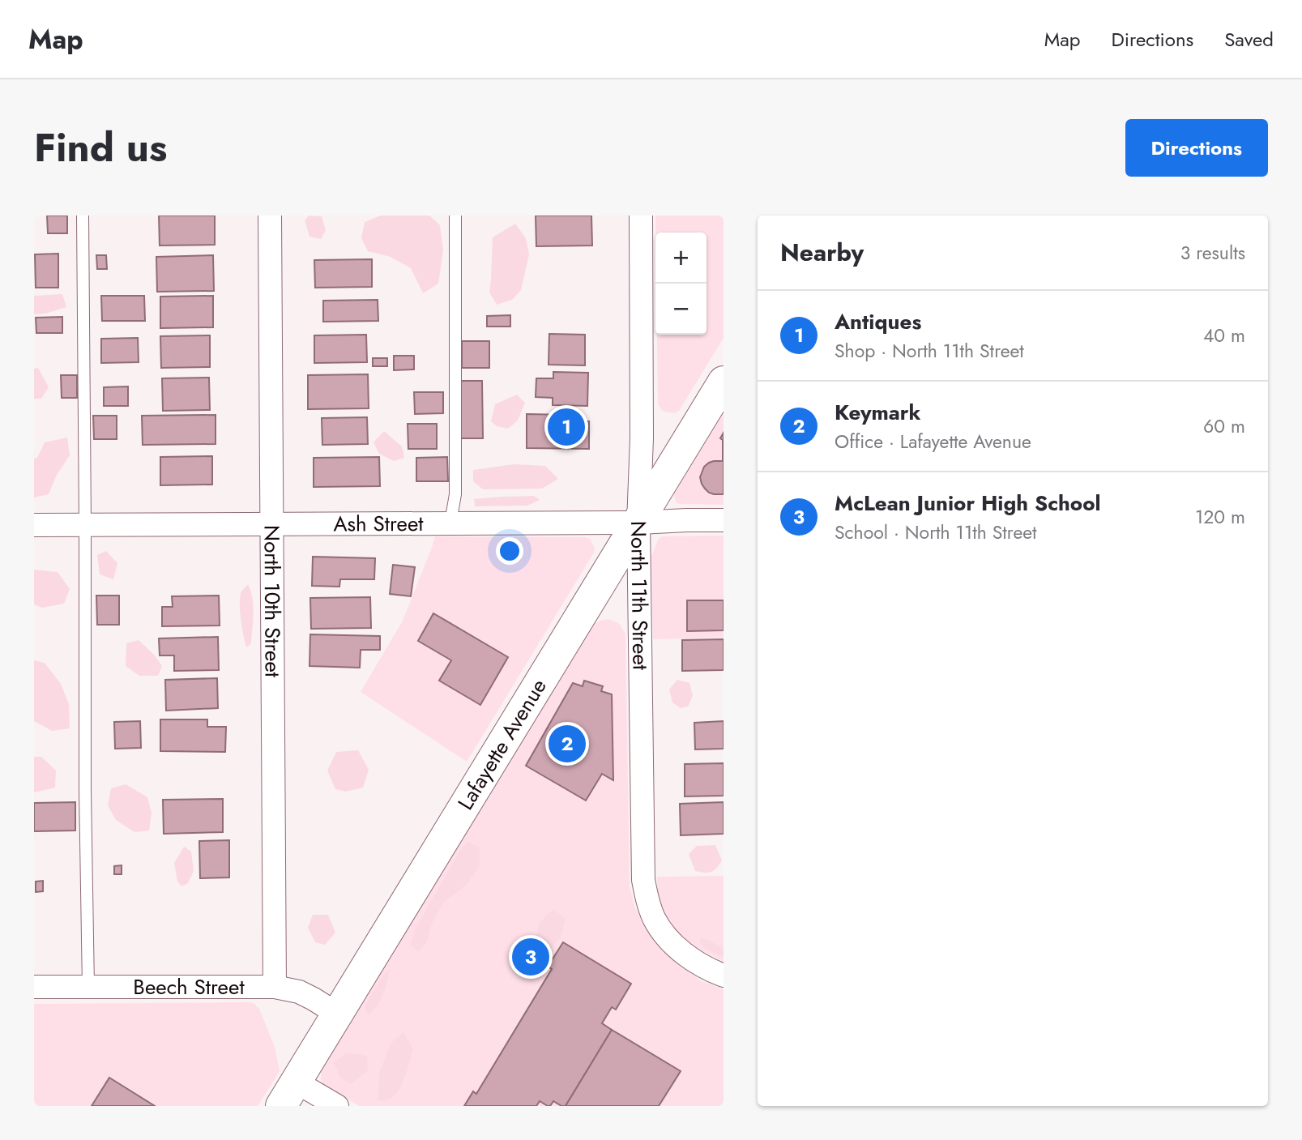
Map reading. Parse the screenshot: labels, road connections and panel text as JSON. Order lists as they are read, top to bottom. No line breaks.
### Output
{"streets":{"street":["Ash Street","North 11th Street","North 10th Street","Lafayette Avenue","Beech Street"]},"crossings":[["Ash Street","North 11th Street"],["Ash Street","North 10th Street"],["Ash Street","Lafayette Avenue"],["North 11th Street","Lafayette Avenue"],["North 10th Street","Beech Street"],["Lafayette Avenue","Beech Street"]],"page":{"header":"Map","nav":["Map","Directions","Saved"],"title":"Find us","buttons":"Directions","heading":["Nearby","3 results"],"map_buttons":["+","−"],"list":[{"mark":"1","name":"Antiques","note":"Shop · North 11th Street","value":"40 m"},{"mark":"2","name":"Keymark","note":"Office · Lafayette Avenue","value":"60 m"},{"mark":"3","name":"McLean Junior High School","note":"School · North 11th Street","value":"120 m"}],"pins":["1","2","3"]}}
